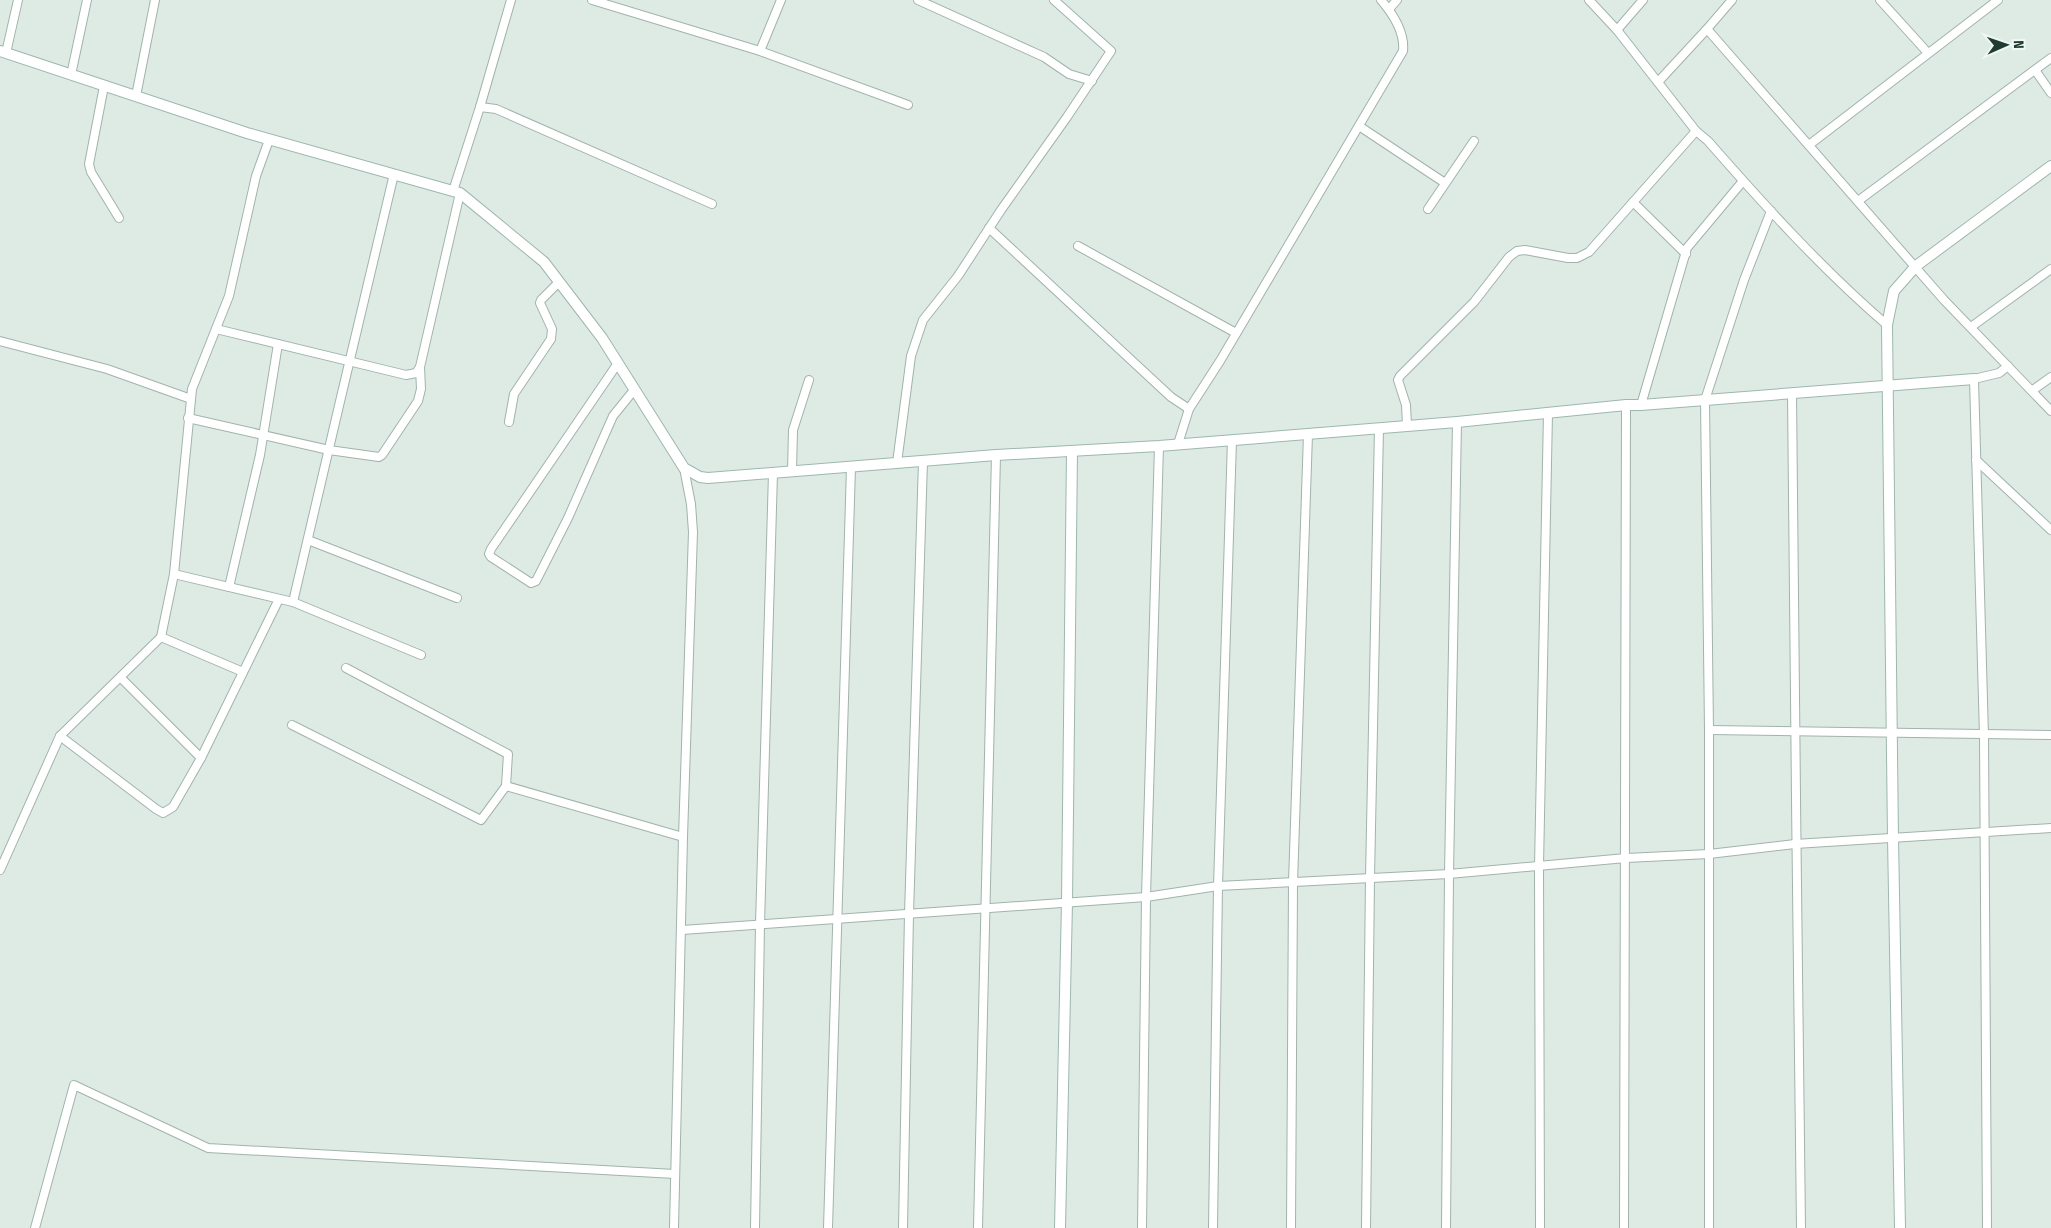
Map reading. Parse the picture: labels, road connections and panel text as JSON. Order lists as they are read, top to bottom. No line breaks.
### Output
{"north":"right"}
